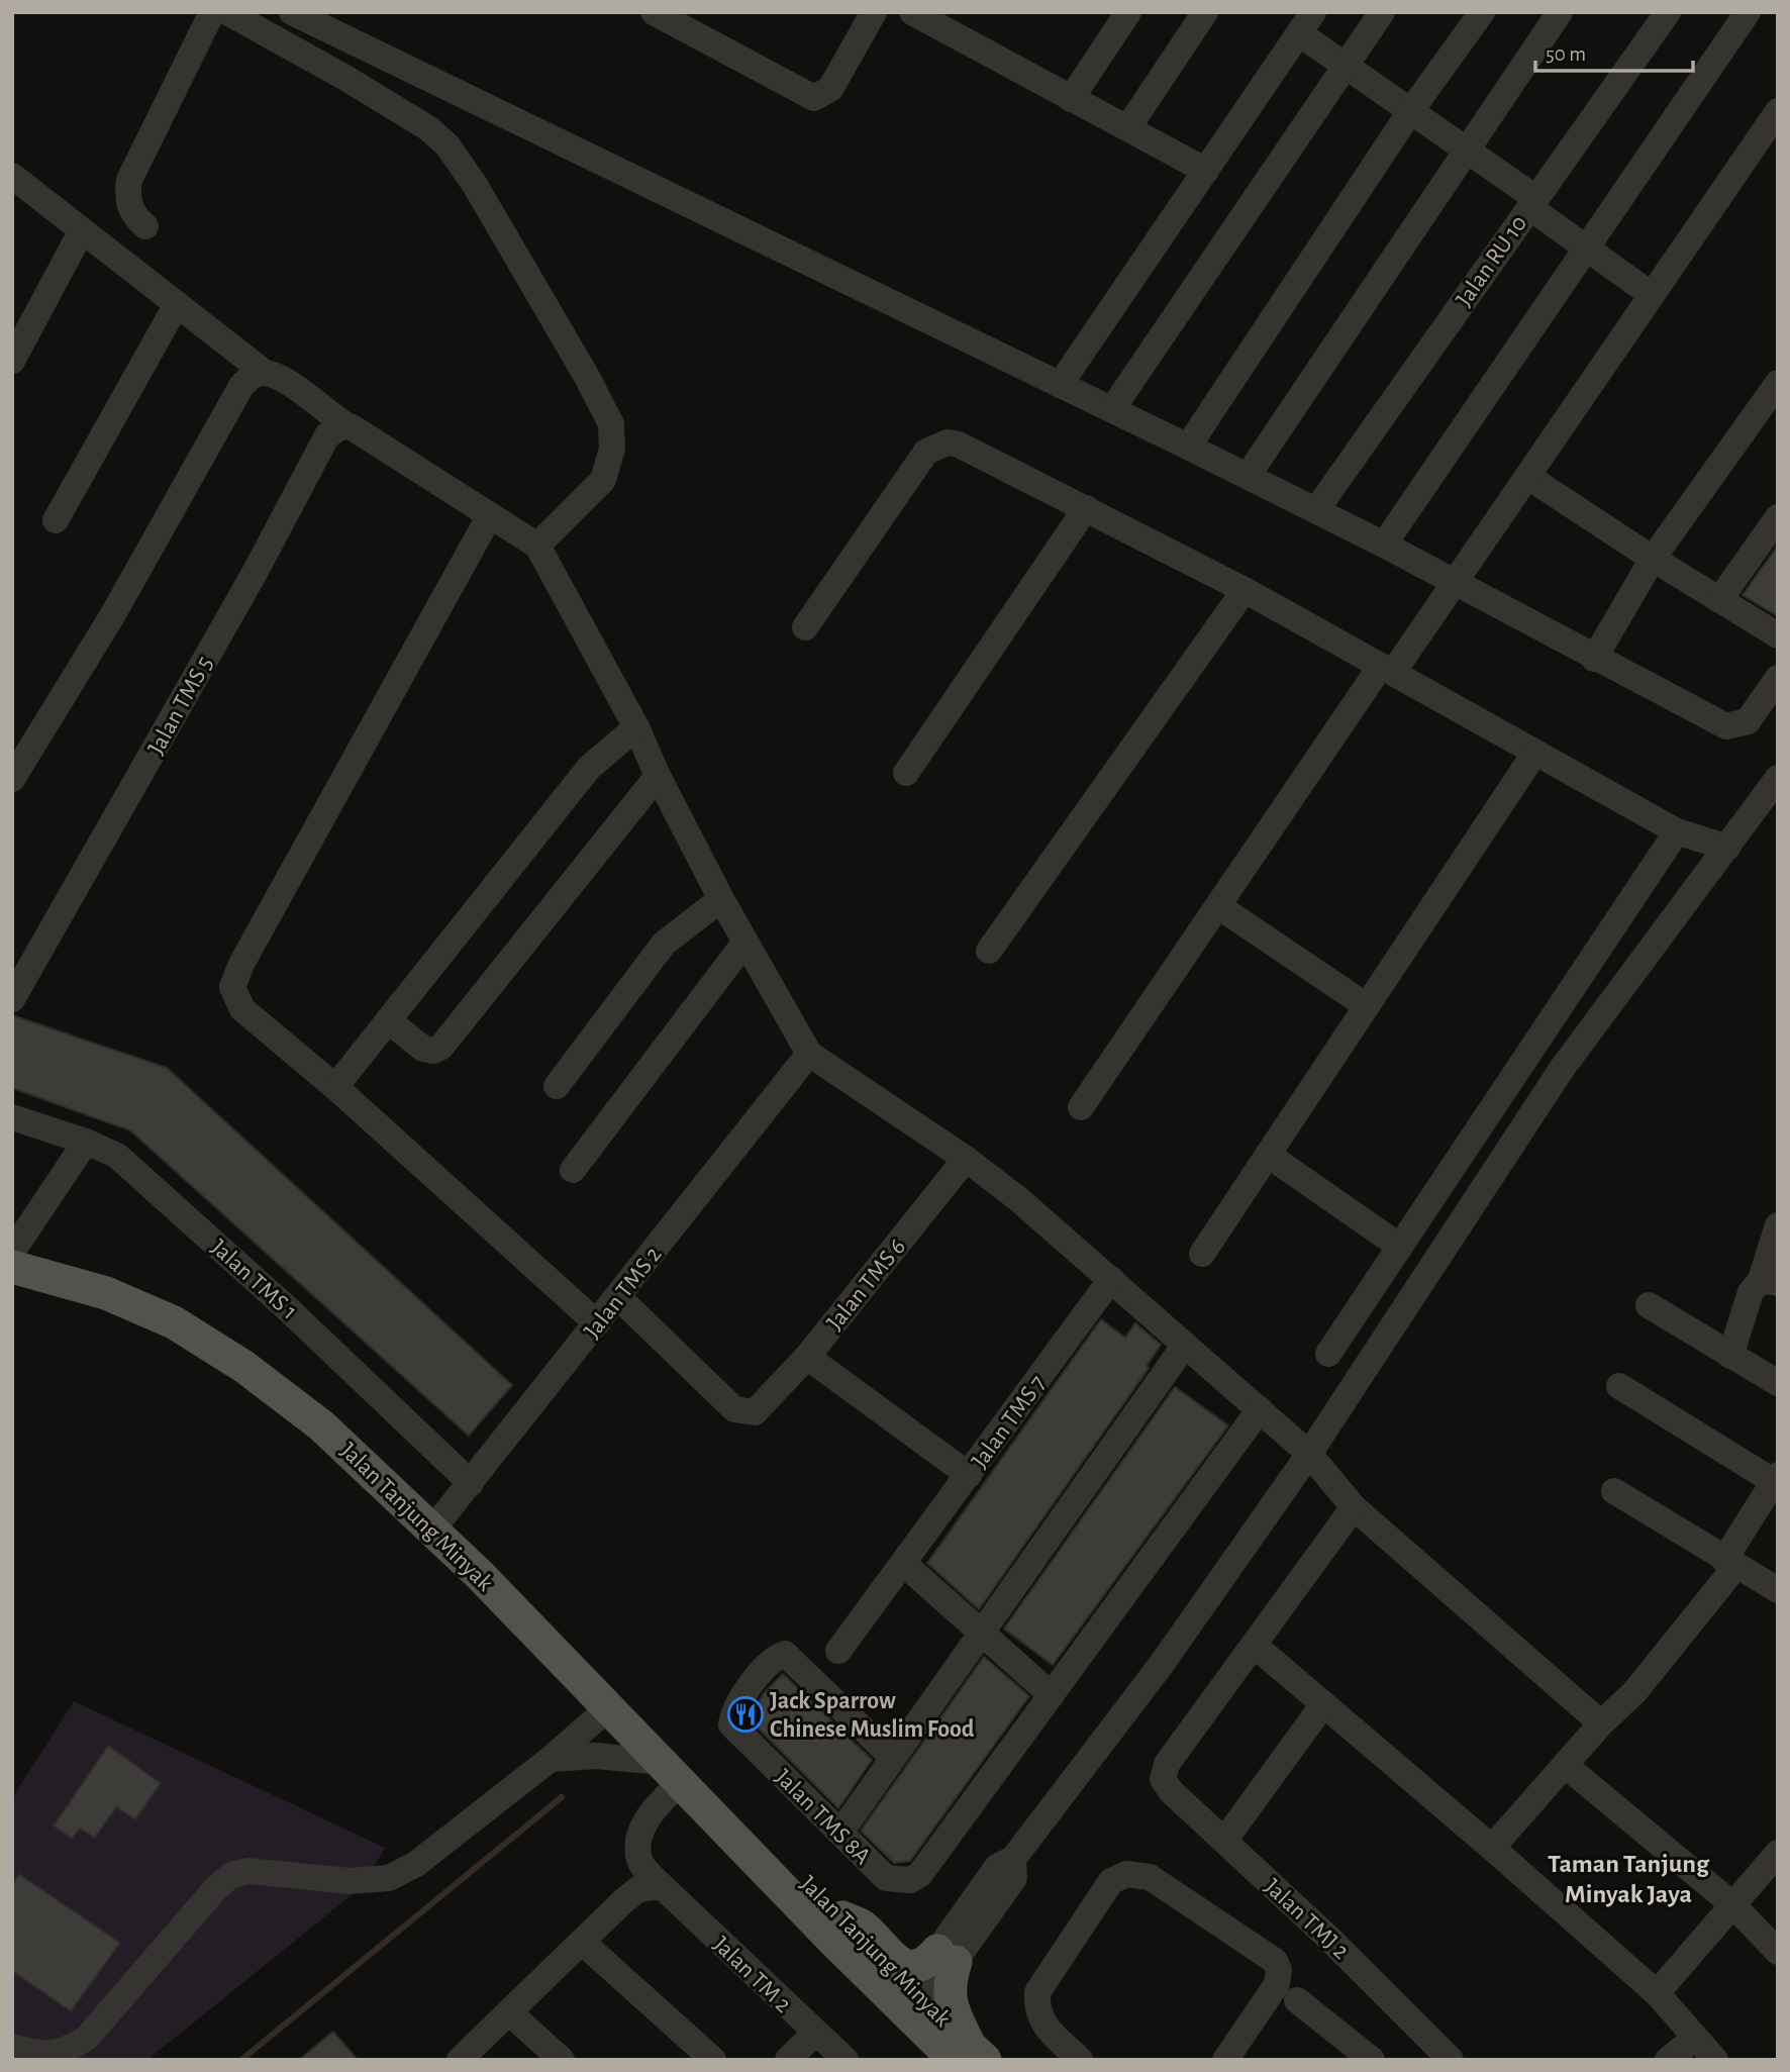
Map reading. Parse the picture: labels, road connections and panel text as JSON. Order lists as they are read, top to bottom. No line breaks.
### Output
{"streets":{"main road":["Jalan Tanjung Minyak"],"street":["Jalan RU 10","Jalan TMS 5","Jalan TMS 1","Jalan TMS 6","Jalan TMS 2","Jalan TMS 7","Jalan TMS 8A","Jalan TMJ 2","Jalan TM 2"]},"crossings":[["Jalan TMS 1","Jalan TMS 2"],["Jalan TMS 6","Jalan TMS 2"],["Jalan TMS 2","Jalan Tanjung Minyak"],["Jalan Tanjung Minyak","Jalan TM 2"]],"districts":["Taman Tanjung Minyak Jaya"],"places":{"restaurant":["Jack Sparrow Chinese Muslim Food"]},"scale_bar":"50 m"}
